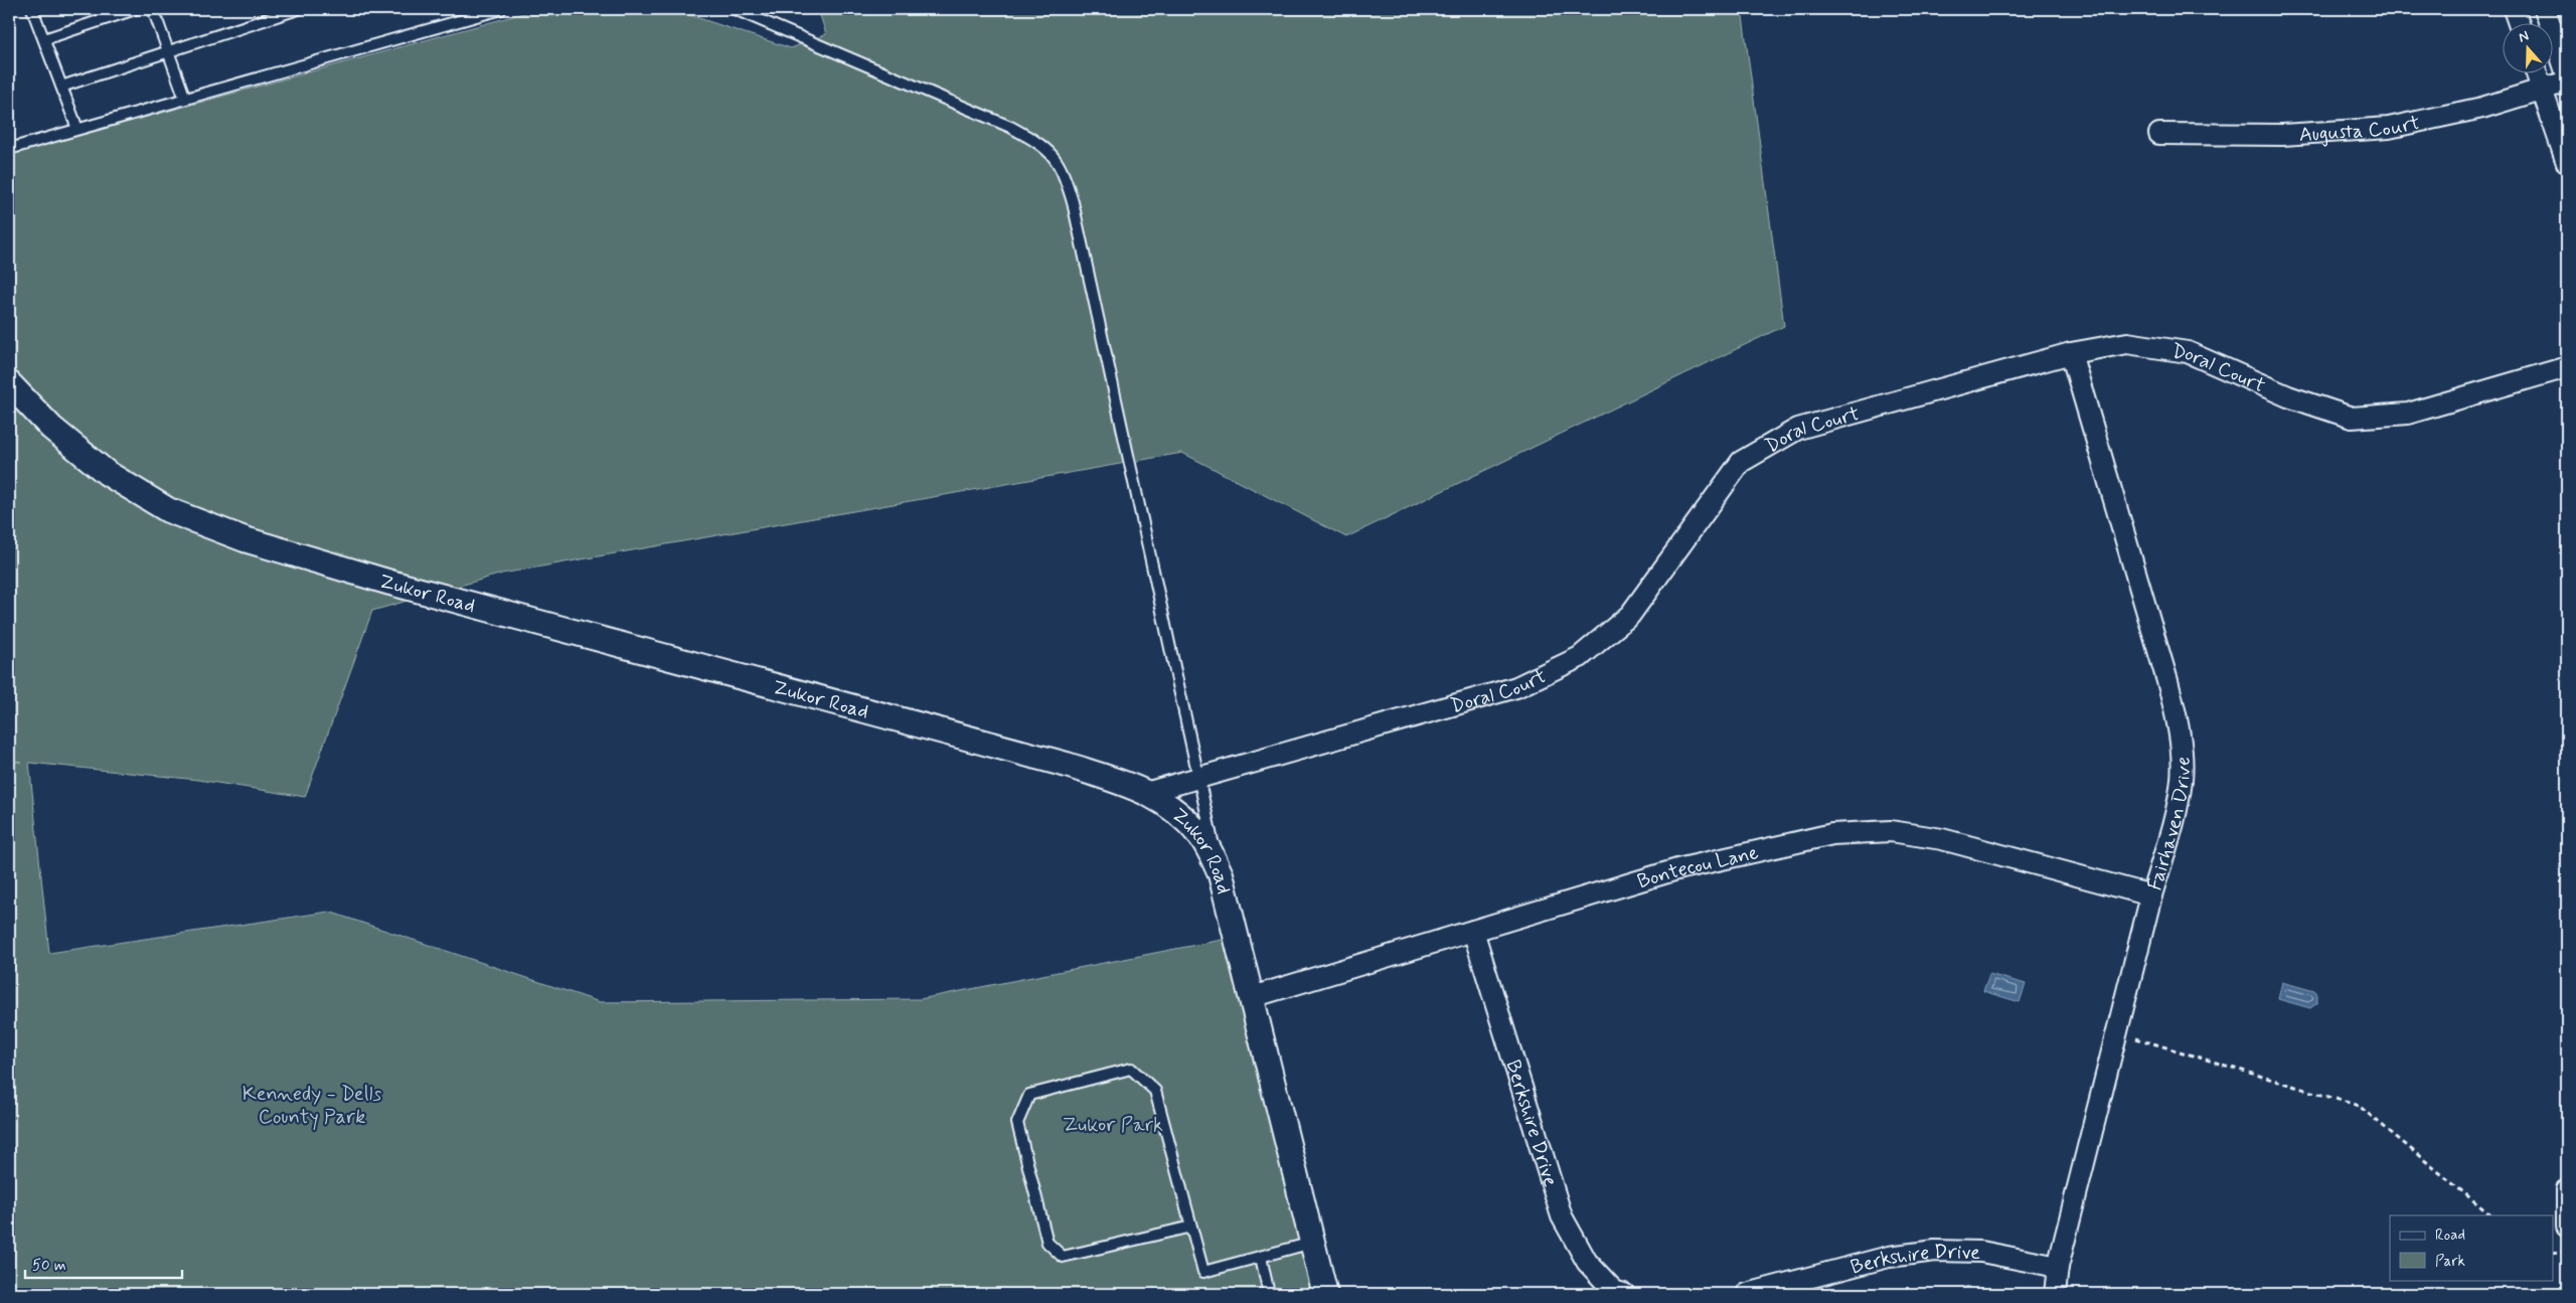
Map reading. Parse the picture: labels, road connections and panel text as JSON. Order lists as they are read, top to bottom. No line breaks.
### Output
{"streets":{"street":["Augusta Court","Doral Court","Zukor Road","Fairhaven Drive","Bontecou Lane","Berkshire Drive"]},"crossings":[["Doral Court","Zukor Road"],["Doral Court","Fairhaven Drive"],["Zukor Road","Bontecou Lane"],["Fairhaven Drive","Bontecou Lane"],["Fairhaven Drive","Berkshire Drive"],["Bontecou Lane","Berkshire Drive"]],"parks":["Kennedy - Dells County Park","Zukor Park"],"legend":["Road","Park"],"scale_bar":"50 m","north":"top"}
